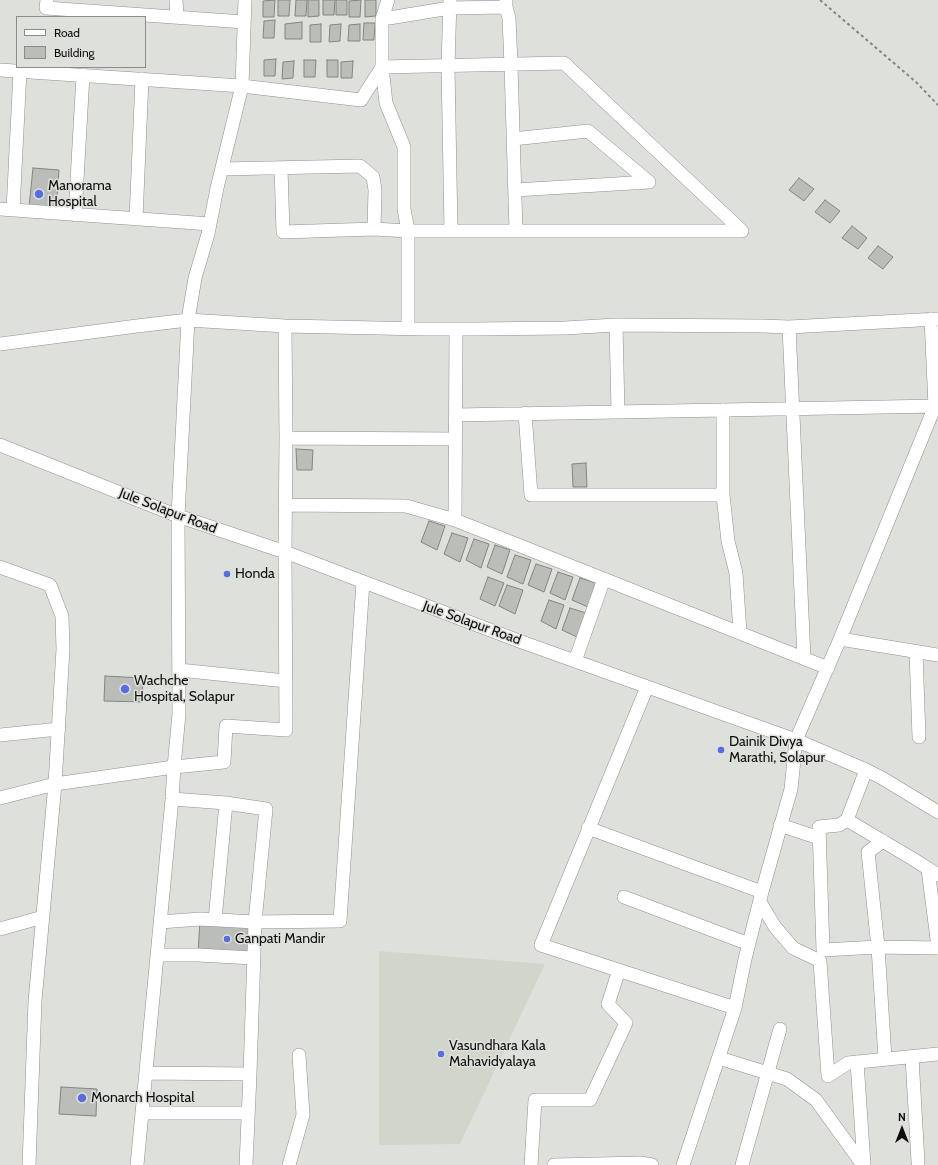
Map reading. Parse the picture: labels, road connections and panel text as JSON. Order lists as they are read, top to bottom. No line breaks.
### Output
{"streets":{"street":["Jule Solapur Road"]},"places":["Manorama Hospital","Honda","Wachche Hospital, Solapur","Dainik Divya Marathi, Solapur","Ganpati Mandir","Vasundhara Kala Mahavidyalaya","Monarch Hospital"],"legend":["Road","Building"],"north":"top"}
